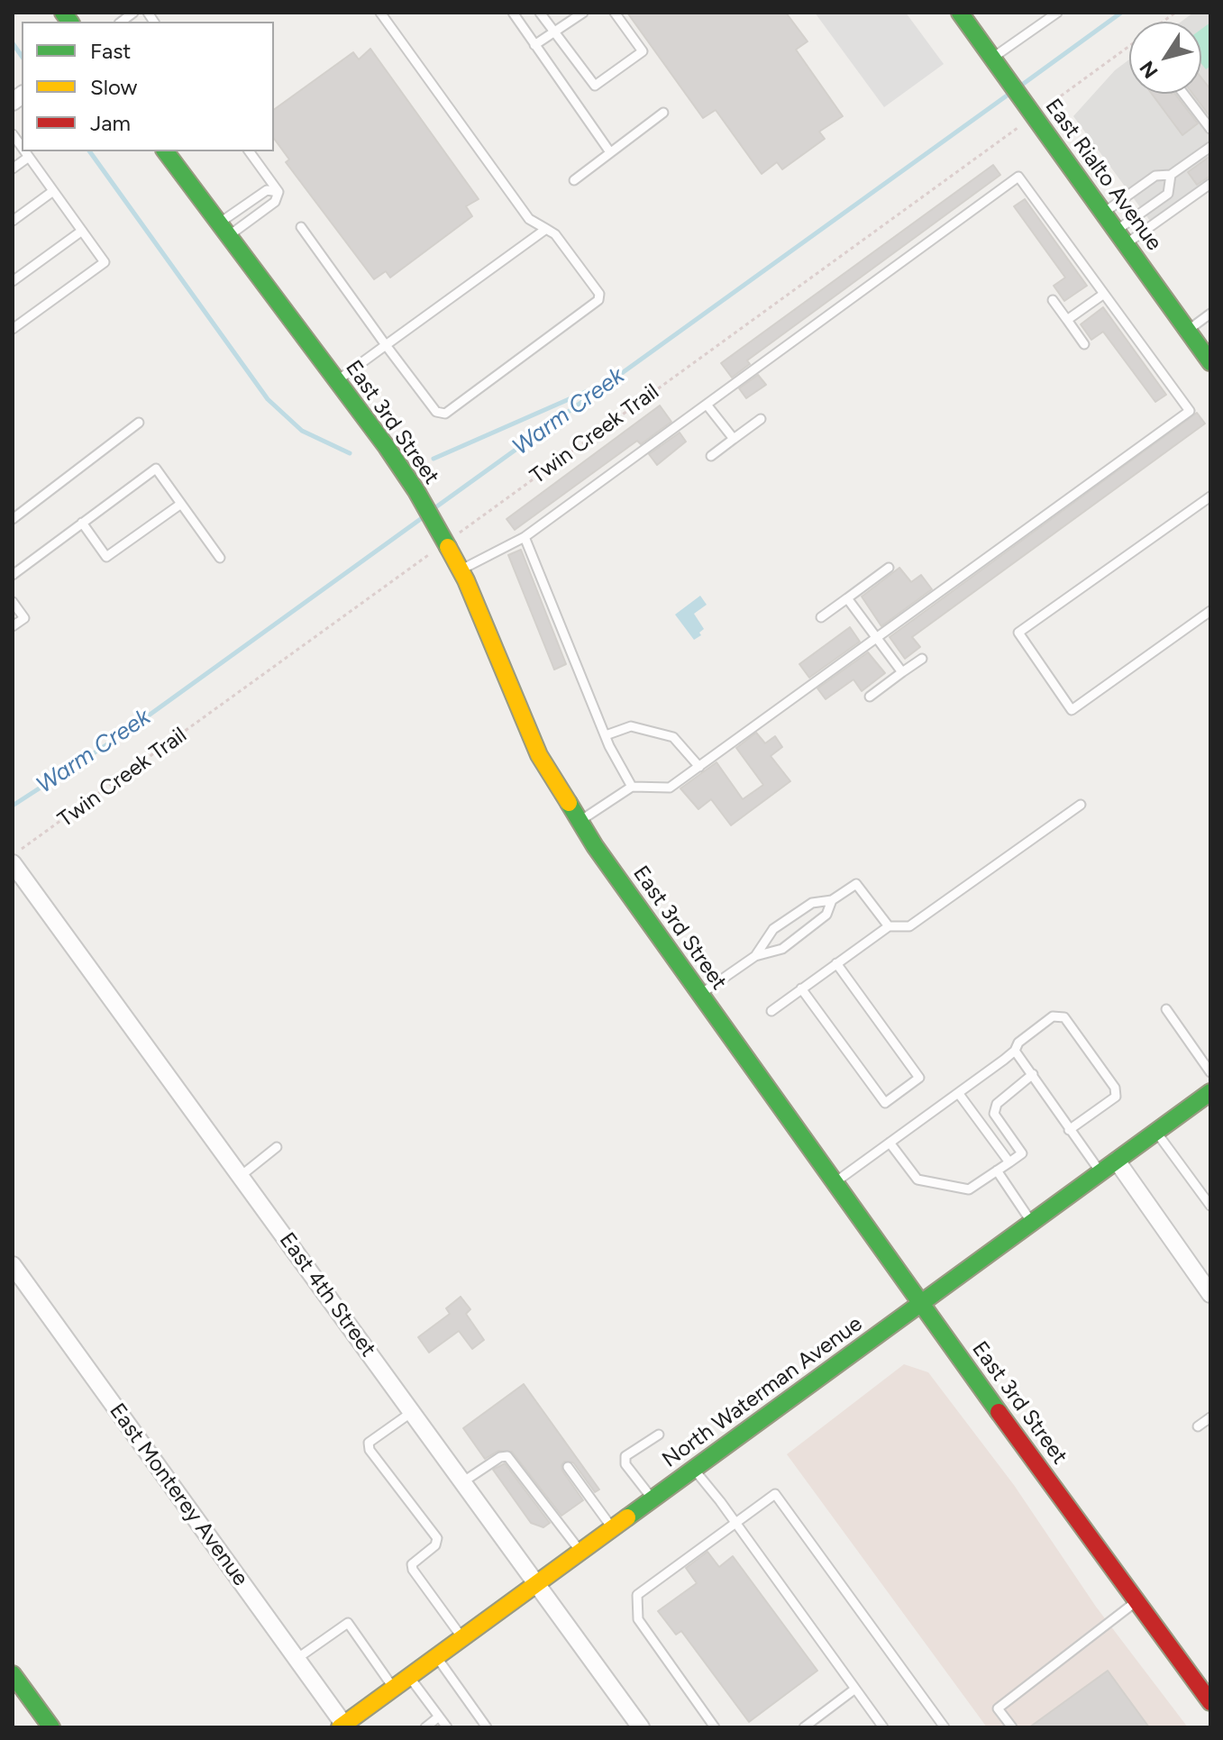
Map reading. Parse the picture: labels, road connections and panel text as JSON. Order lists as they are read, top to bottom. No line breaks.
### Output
{"streets":{"main road":["East Rialto Avenue","East 3rd Street","North Waterman Avenue"],"street":["East 4th Street","East Monterey Avenue"],"path":["Twin Creek Trail"]},"crossings":[["East Rialto Avenue","Twin Creek Trail"],["East 3rd Street","Twin Creek Trail"],["East 3rd Street","North Waterman Avenue"],["East 4th Street","North Waterman Avenue"],["North Waterman Avenue","East Monterey Avenue"]],"water":["Warm Creek"],"legend":["Fast","Slow","Jam"],"north":"bottom left"}
